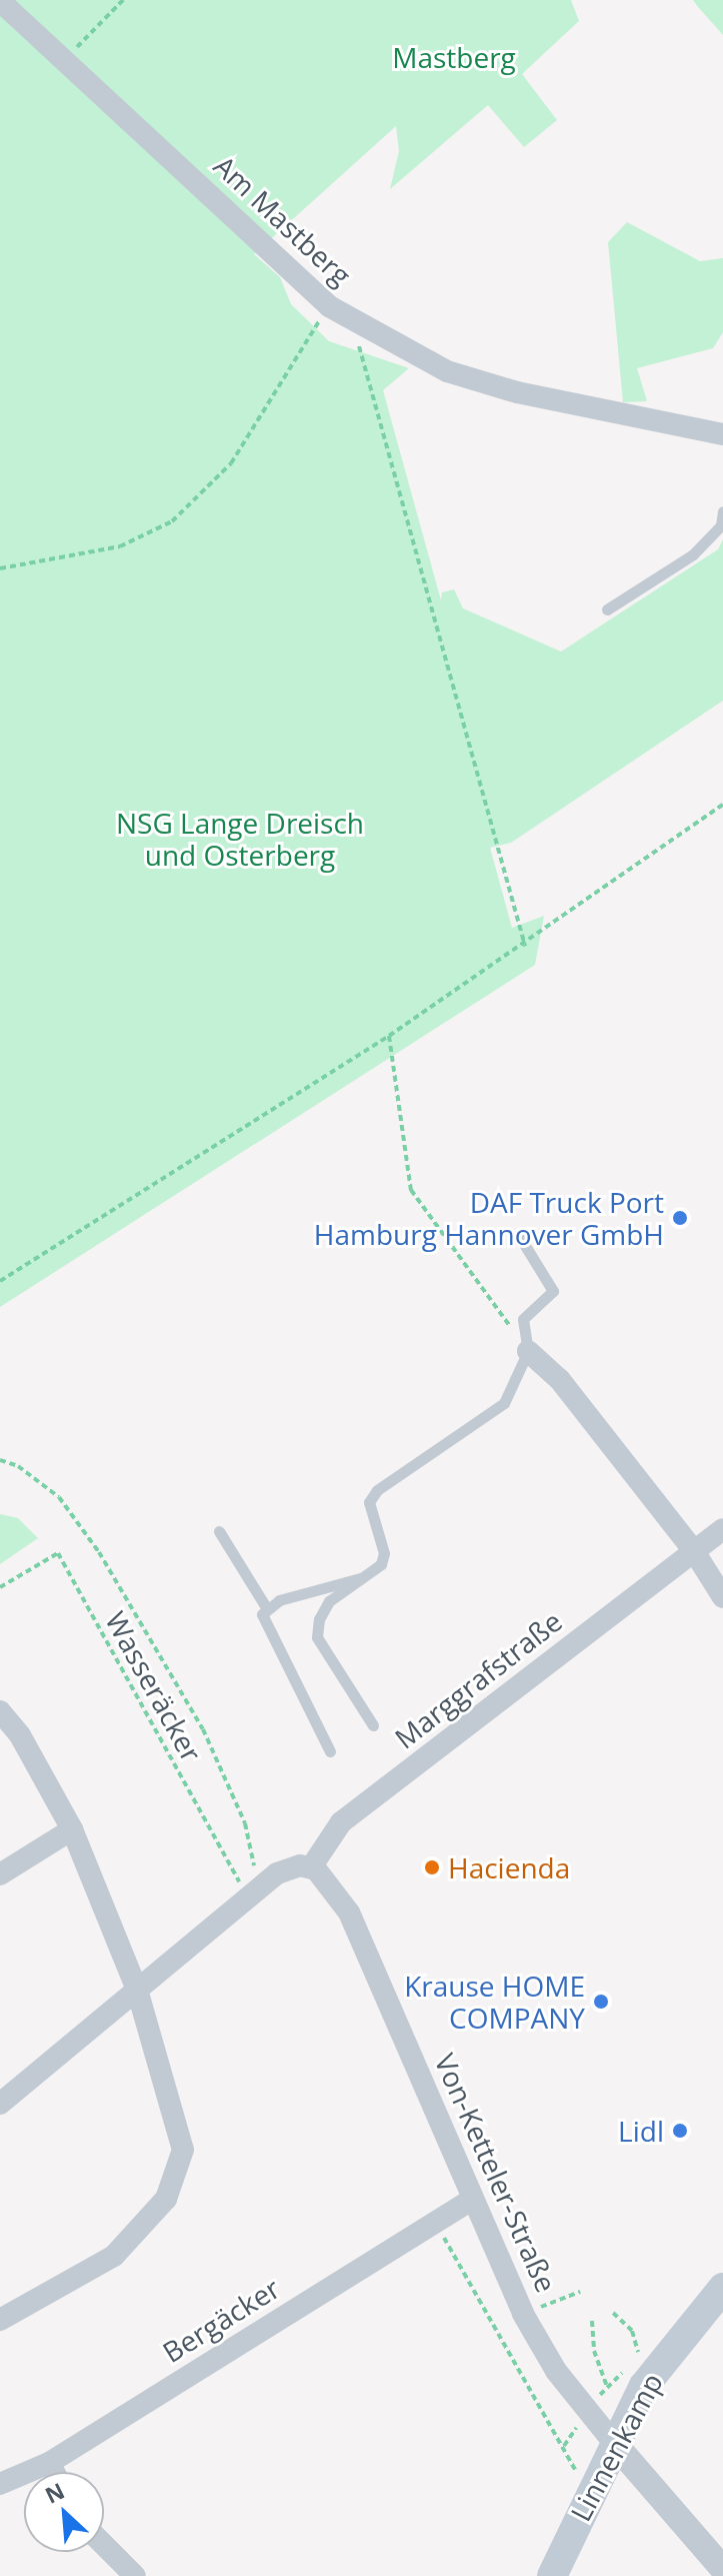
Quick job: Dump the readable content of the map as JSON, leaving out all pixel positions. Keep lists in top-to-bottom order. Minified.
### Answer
{"streets":{"main road":["Linnenkamp"],"street":["Am Mastberg","Marggrafstraße","Von-Ketteler-Straße","Bergäcker"],"path":["Wasseräcker"]},"crossings":[["Marggrafstraße","Von-Ketteler-Straße"],["Von-Ketteler-Straße","Bergäcker"],["Von-Ketteler-Straße","Linnenkamp"]],"parks":["Mastberg","NSG Lange Dreisch und Osterberg"],"places":["DAF Truck Port Hamburg Hannover GmbH","Hacienda","Krause HOME COMPANY","Lidl"],"north":"top left"}
